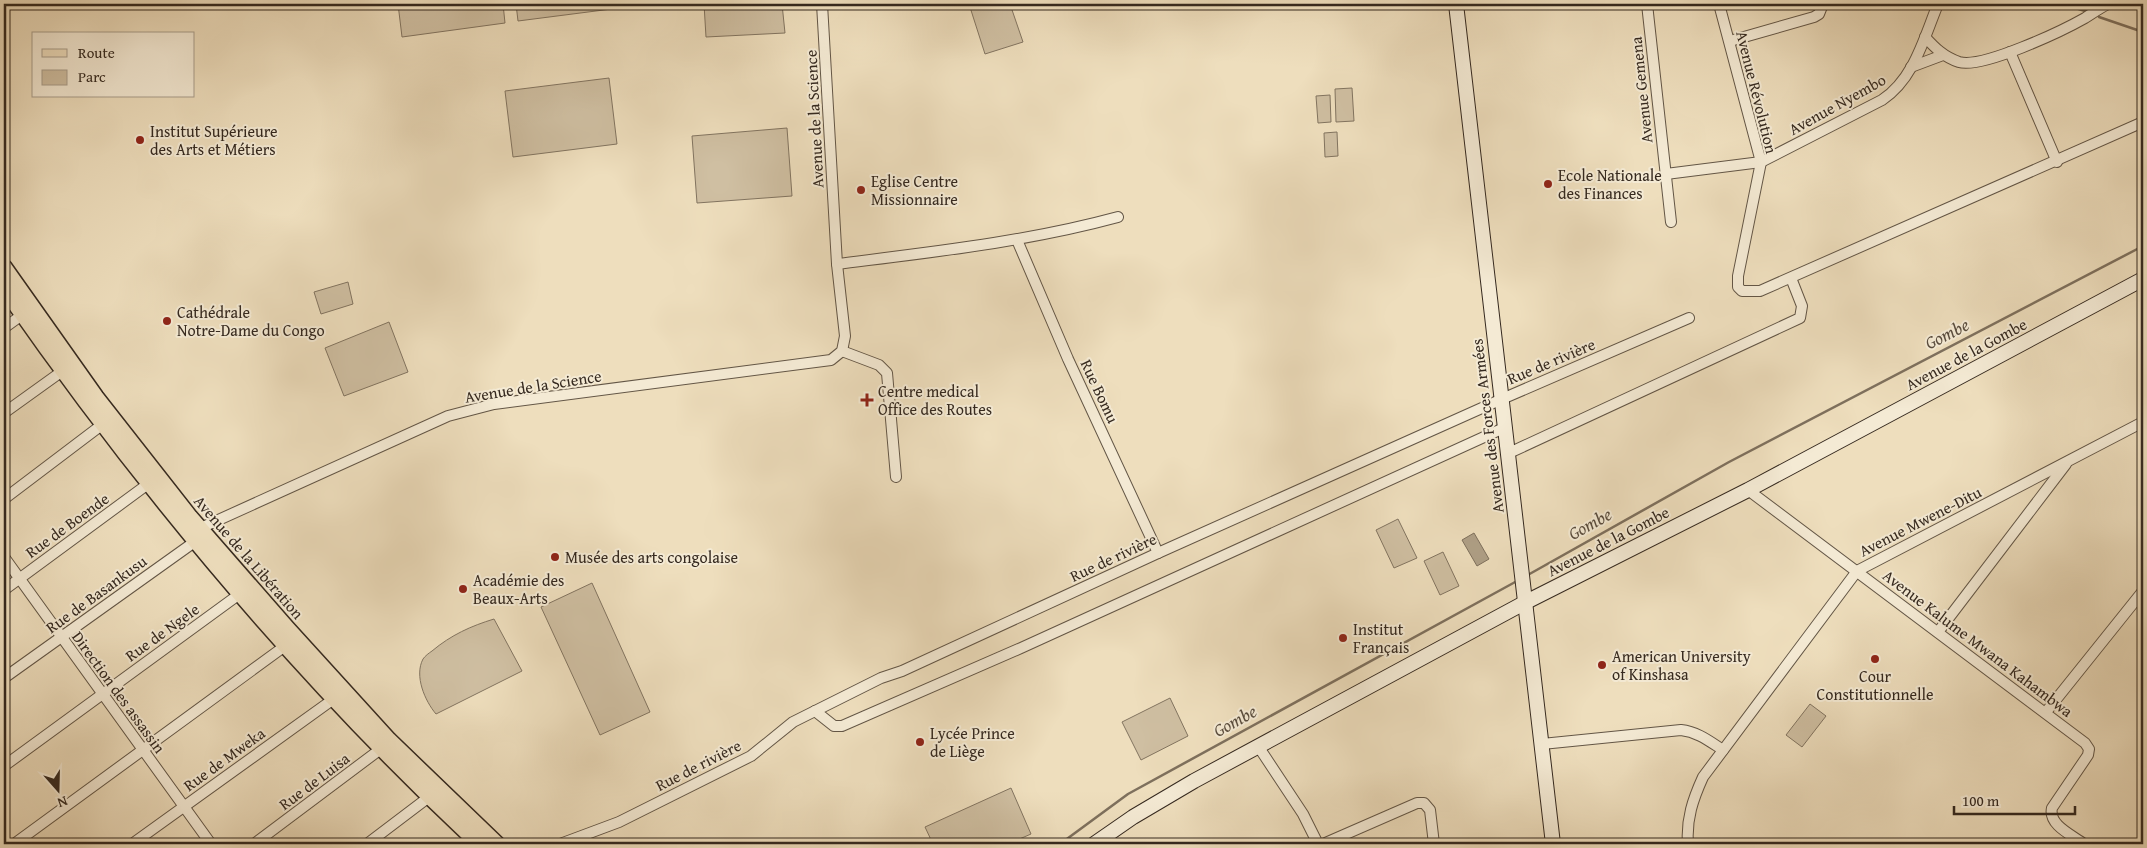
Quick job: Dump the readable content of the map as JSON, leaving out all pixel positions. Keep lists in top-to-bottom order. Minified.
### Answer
{"streets":{"main road":["Avenue de la Libération"],"street":["Avenue Gemena","Avenue Révolution","Avenue Nyembo","Avenue de la Science","Avenue de la Gombe","Rue de rivière","Rue Bomu","Avenue des Forces Armées","Avenue Mwene-Ditu","Rue de Boende","Rue de Basankusu","Rue de Ngele","Avenue Kalume Mwana Kahambwa","Direction des assassin","Rue de Mweka","Rue de Luisa"]},"crossings":[["Avenue Révolution","Avenue Nyembo"],["Avenue de la Science","Avenue de la Libération"],["Avenue de la Science","Rue de Basankusu"],["Avenue de la Gombe","Avenue des Forces Armées"],["Avenue de la Gombe","Avenue Kalume Mwana Kahambwa"],["Rue de rivière","Rue Bomu"],["Rue de rivière","Avenue des Forces Armées"],["Avenue Mwene-Ditu","Avenue Kalume Mwana Kahambwa"],["Rue de Boende","Avenue de la Libération"],["Rue de Boende","Direction des assassin"],["Avenue de la Libération","Rue de Basankusu"],["Avenue de la Libération","Rue de Ngele"],["Avenue de la Libération","Rue de Mweka"],["Avenue de la Libération","Rue de Luisa"],["Rue de Basankusu","Direction des assassin"],["Rue de Ngele","Direction des assassin"],["Direction des assassin","Rue de Mweka"]],"water":["Gombe"],"places":{"other":["Institut Supérieure des Arts et Métiers","Ecole Nationale des Finances","Eglise Centre Missionnaire","Cathédrale Notre-Dame du Congo","Musée des arts congolaise","Académie des Beaux-Arts","Institut Français","Cour Constitutionnelle","American University of Kinshasa","Lycée Prince de Liège"],"health":["Centre medical Office des Routes"]},"legend":["Route","Parc"],"scale_bar":"100 m","north":"bottom"}
